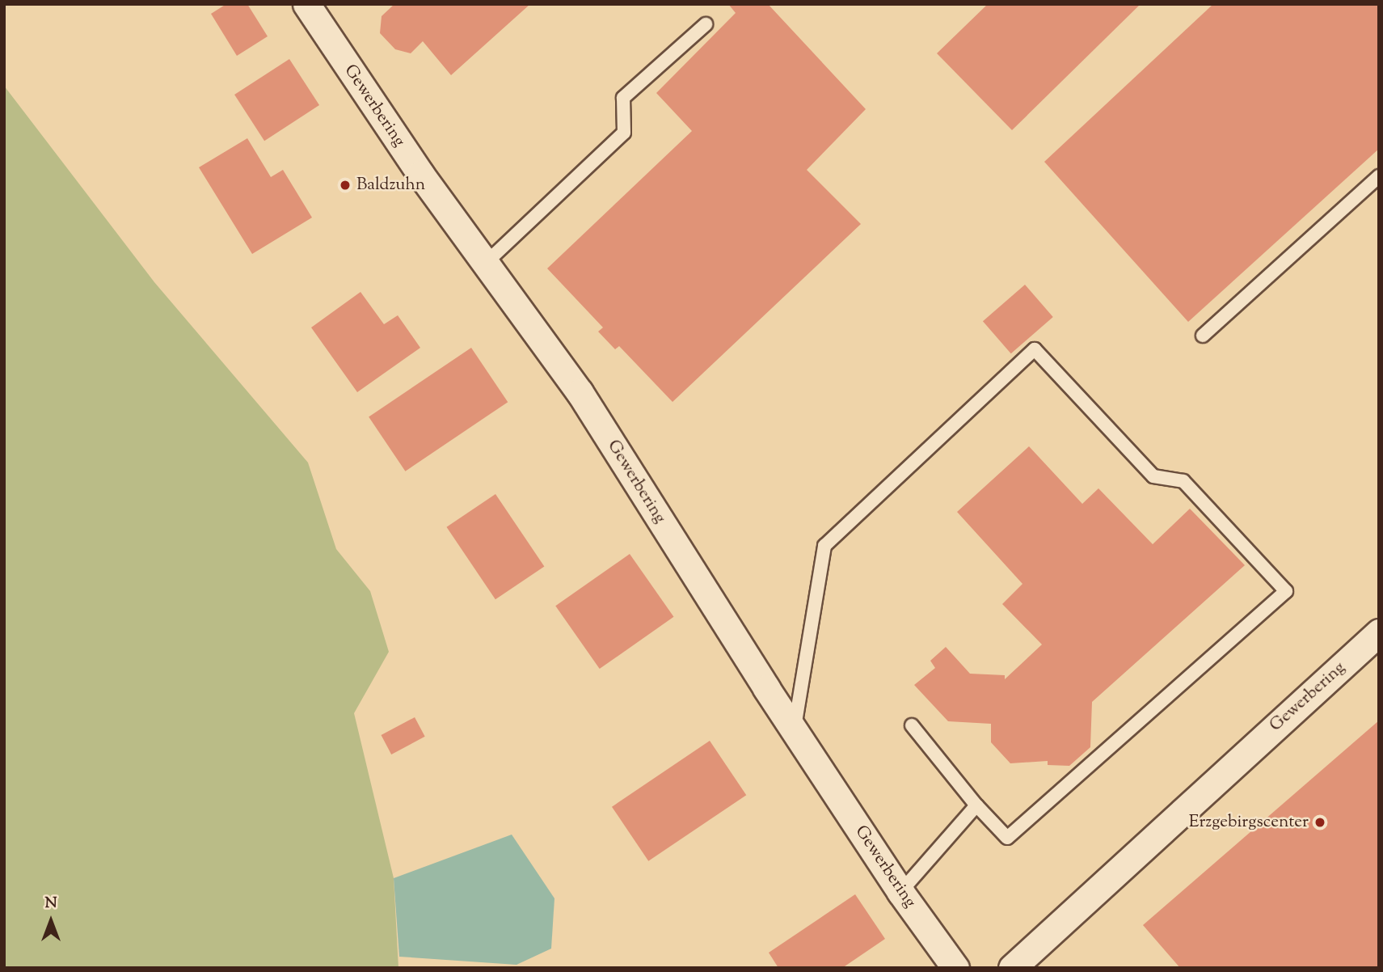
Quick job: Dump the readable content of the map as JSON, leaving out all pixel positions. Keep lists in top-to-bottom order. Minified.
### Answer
{"streets":{"street":["Gewerbering"]},"places":["Baldzuhn","Erzgebirgscenter"],"north":"top"}
